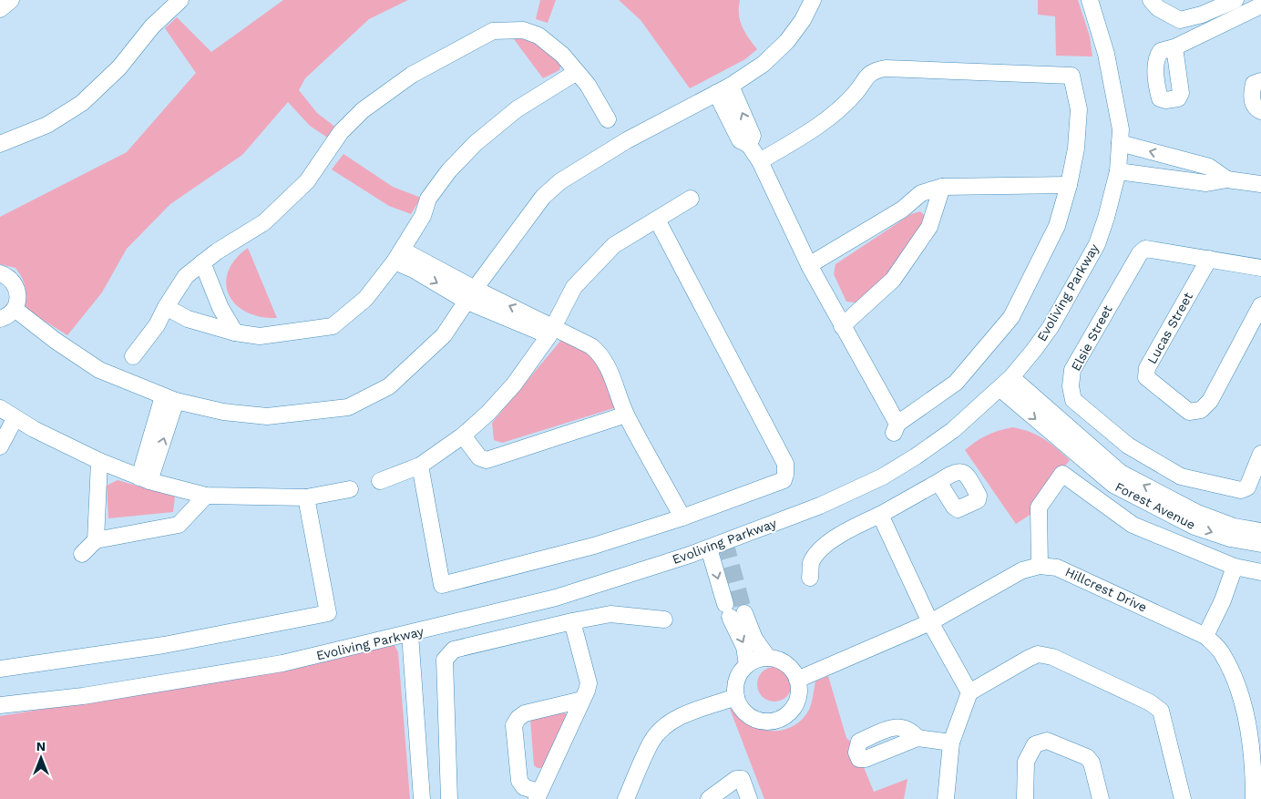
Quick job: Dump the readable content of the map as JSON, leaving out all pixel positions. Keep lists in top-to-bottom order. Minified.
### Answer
{"streets":{"street":["Evoliving Parkway","Lucas Street","Elsie Street","Forest Avenue","Hillcrest Drive"]},"crossings":[["Evoliving Parkway","Forest Avenue"],["Lucas Street","Elsie Street"]],"north":"top"}
